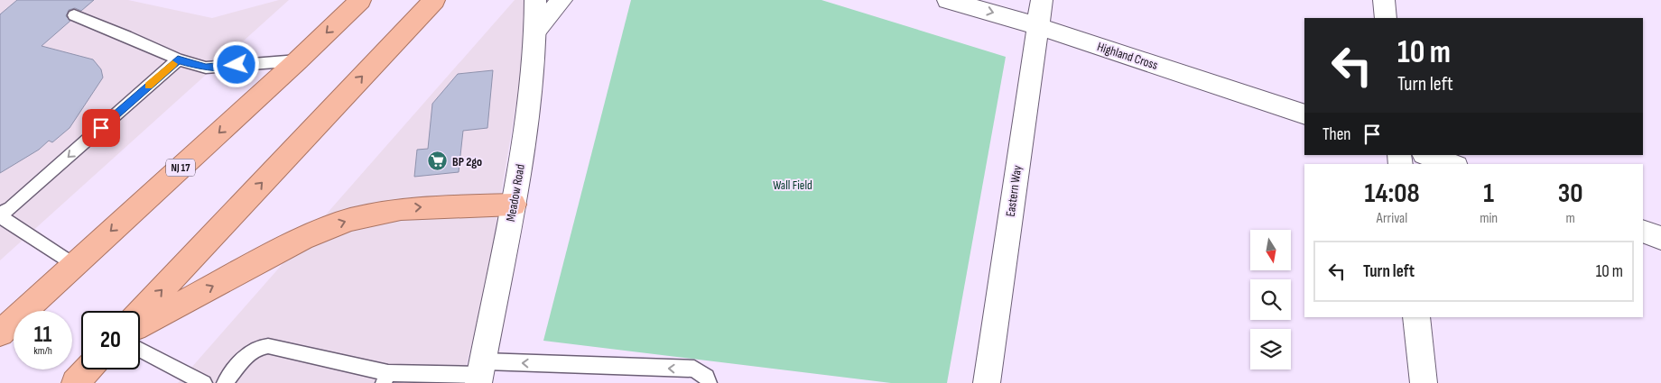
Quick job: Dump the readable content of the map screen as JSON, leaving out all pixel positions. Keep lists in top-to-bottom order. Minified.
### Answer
{"streets":{"highway":["NJ 17"],"street":["Highland Cross","Eastern Way","Meadow Road"]},"crossings":[["Highland Cross","Eastern Way"]],"parks":["Wall Field"],"places":{"supermarket":["BP 2go"]},"north":"bottom","page":{"turn":["10 m","Turn left"],"then":"Then","eta":["14:08","Arrival","1","min","30","m"],"list":[{"name":"Turn left","value":"10 m"}],"speed":"11 km/h","limit":"20"}}
